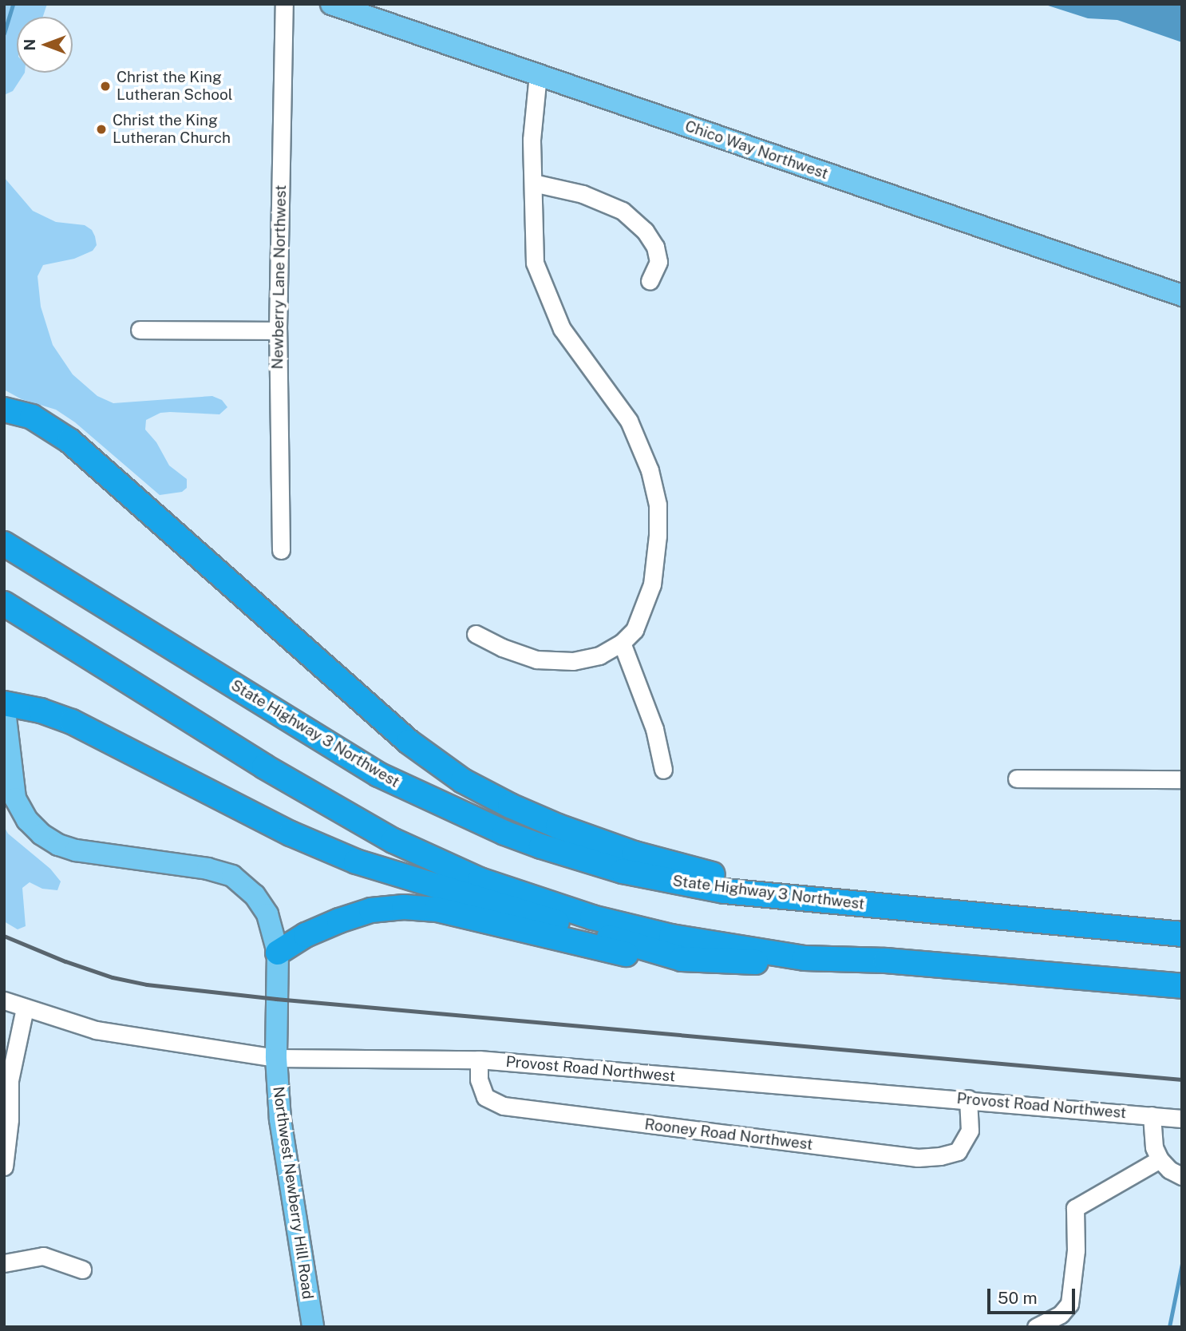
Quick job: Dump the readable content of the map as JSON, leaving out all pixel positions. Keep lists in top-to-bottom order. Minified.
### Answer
{"streets":{"highway":["State Highway 3 Northwest"],"main road":["Chico Way Northwest","Northwest Newberry Hill Road"],"street":["Newberry Lane Northwest","Provost Road Northwest","Rooney Road Northwest"]},"crossings":[["Provost Road Northwest","Rooney Road Northwest"],["Provost Road Northwest","Northwest Newberry Hill Road"]],"places":["Christ the King Lutheran School","Christ the King Lutheran Church"],"scale_bar":"50 m","north":"left"}
